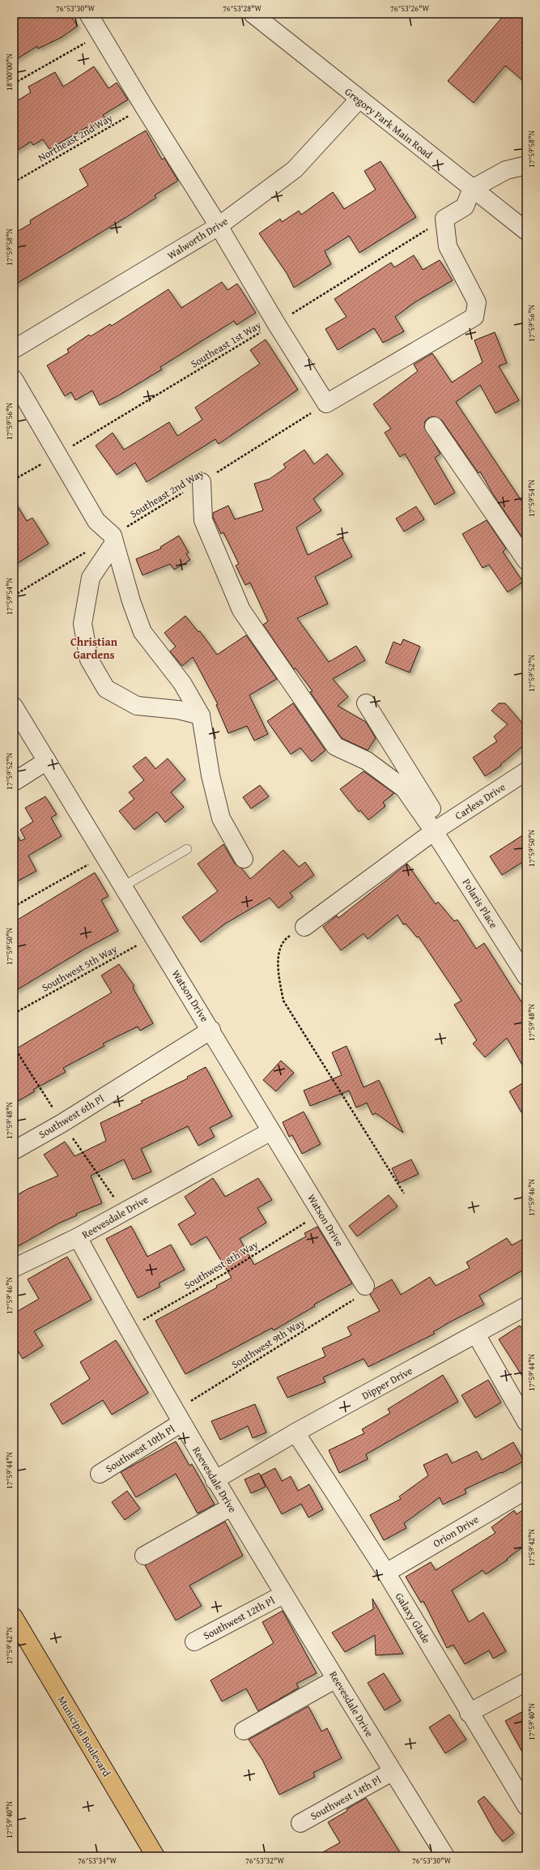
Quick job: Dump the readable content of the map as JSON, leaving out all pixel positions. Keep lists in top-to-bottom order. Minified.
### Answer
{"streets":{"main road":["Municipal Boulevard"],"street":["Gregory Park Main Road","Walworth Drive","Carless Drive","Polaris Place","Watson Drive","Southwest 6th Pl","Reevesdale Drive","Dipper Drive","Southwest 10th Pl","Orion Drive","Southwest 12th Pl","Galaxy Glade","Southwest 14th Pl"],"path":["Northeast 2nd Way","Southeast 1st Way","Southeast 2nd Way","Southwest 5th Way","Southwest 8th Way","Southwest 9th Way"]},"crossings":[["Gregory Park Main Road","Walworth Drive"],["Carless Drive","Polaris Place"],["Southwest 5th Way","Watson Drive"],["Watson Drive","Southwest 6th Pl"],["Watson Drive","Reevesdale Drive"],["Watson Drive","Southwest 8th Way"],["Watson Drive","Southwest 9th Way"],["Reevesdale Drive","Southwest 8th Way"],["Reevesdale Drive","Southwest 9th Way"],["Reevesdale Drive","Dipper Drive"],["Reevesdale Drive","Southwest 10th Pl"],["Reevesdale Drive","Southwest 12th Pl"],["Reevesdale Drive","Southwest 14th Pl"],["Southwest 9th Way","Southwest 10th Pl"],["Dipper Drive","Galaxy Glade"],["Orion Drive","Galaxy Glade"]],"districts":["Christian Gardens"],"coordinates":["76°53'30\"W","76°53'28\"W","76°53'26\"W","18°00'00\"N","17°59'58\"N","17°59'56\"N","17°59'54\"N","17°59'52\"N","17°59'50\"N","17°59'48\"N","17°59'46\"N","17°59'44\"N","17°59'42\"N","17°59'40\"N","76°53'34\"W","76°53'32\"W"]}
